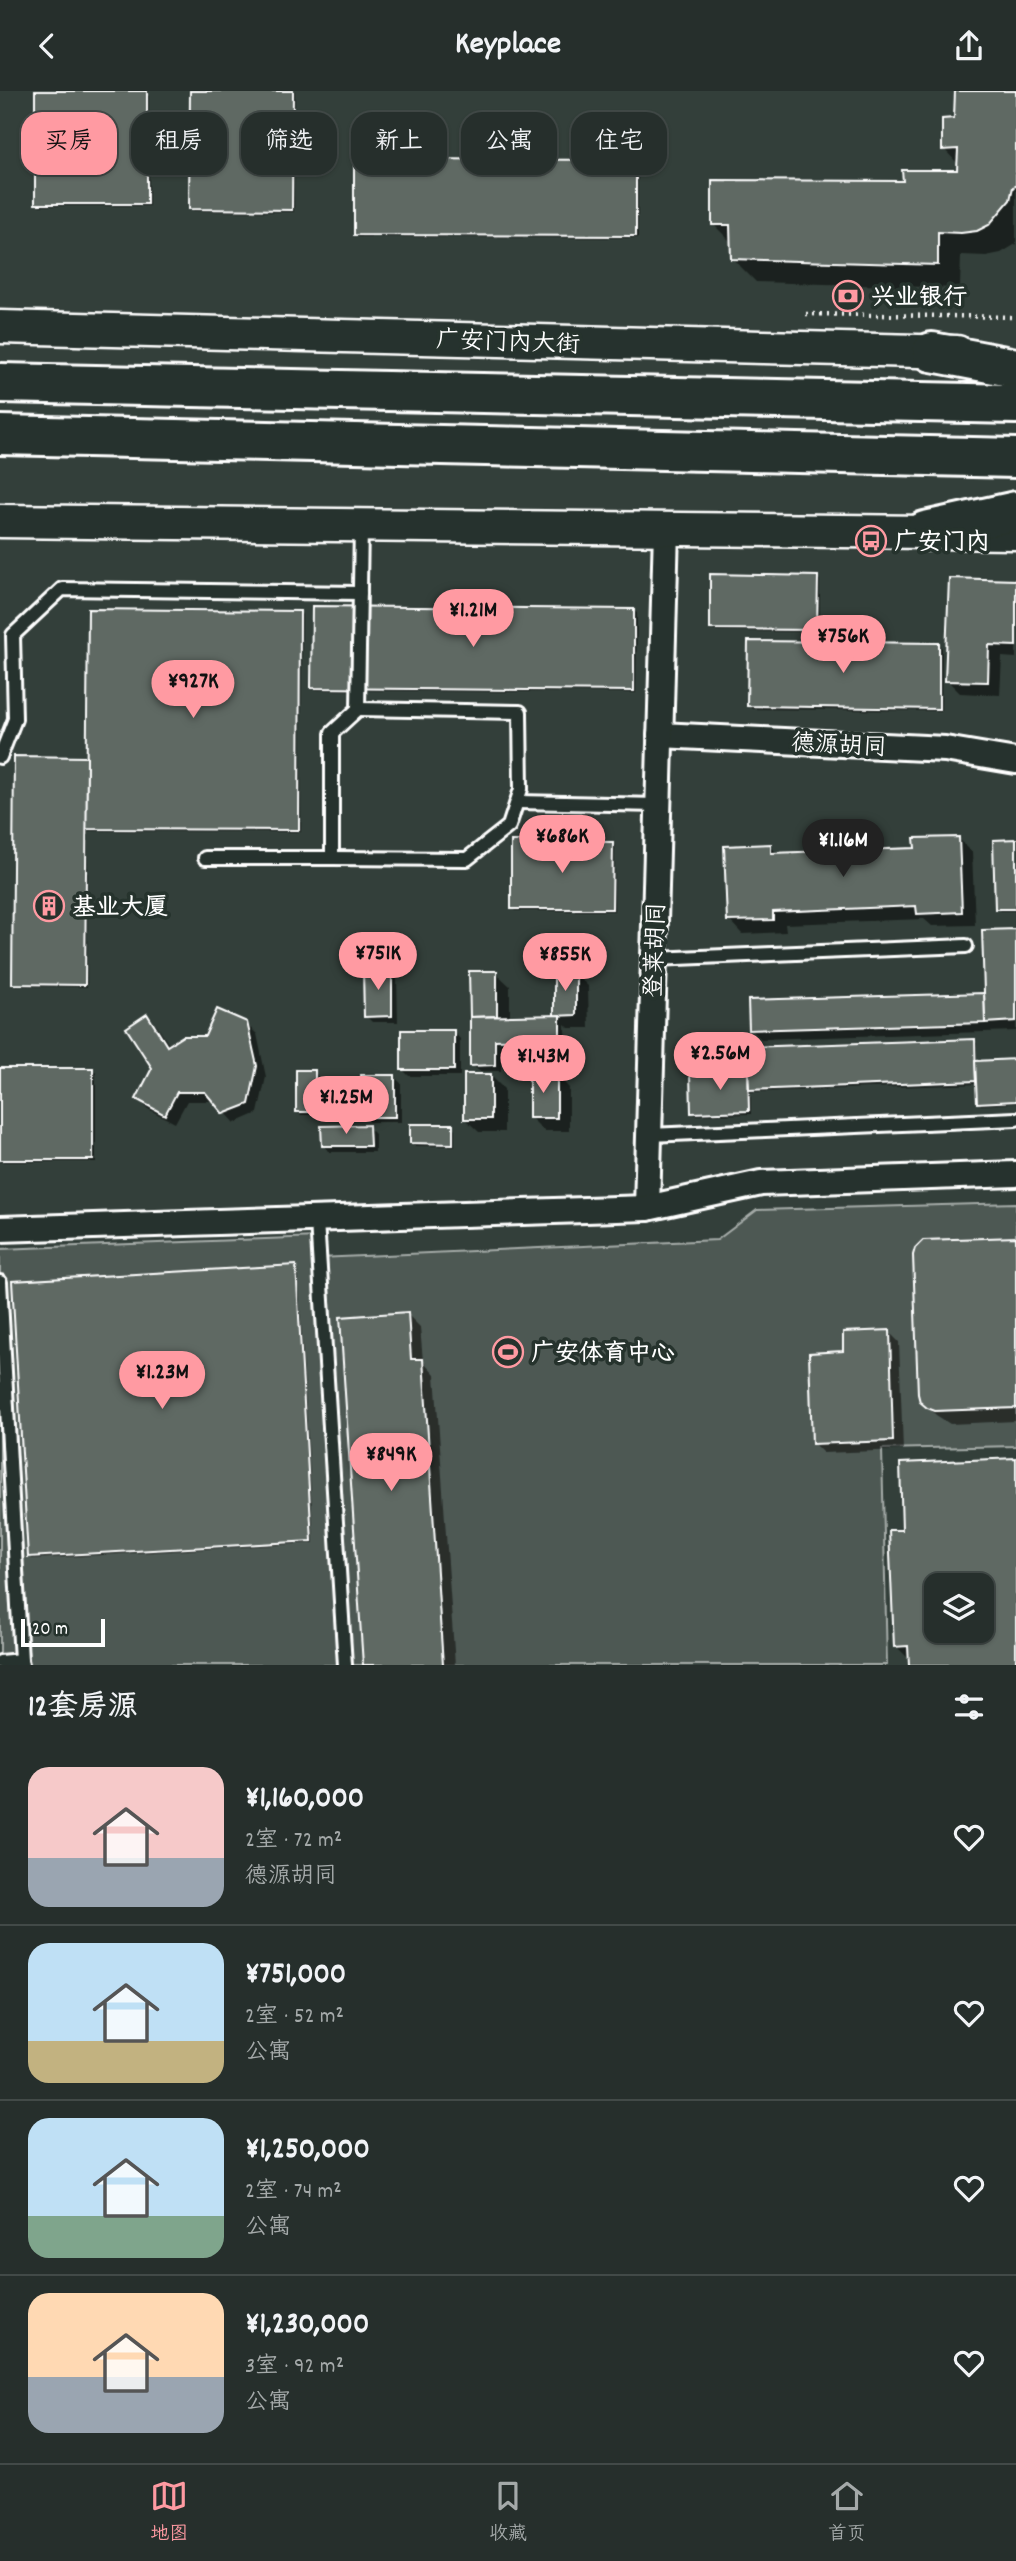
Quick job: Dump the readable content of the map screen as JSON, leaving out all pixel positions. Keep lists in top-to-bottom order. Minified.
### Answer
{"streets":{"street":["广安门内大街","德源胡同","登莱胡同"]},"crossings":[["德源胡同","登莱胡同"]],"places":{"bank":["兴业银行"],"bus stop":["广安门内"],"building":["基业大厦"],"sports":["广安体育中心"]},"scale_bar":"20 m","page":{"header":"Keyplace","chip":["买房","租房","筛选","新上","公寓","住宅"],"price":["¥1.21M","¥756K","¥927K","¥686K","¥1.16M","¥751K","¥855K","¥2.56M","¥1.43M","¥1.25M","¥1.23M","¥849K"],"scale":"20 m","heading":"12套房源","list":[{"name":"¥1,160,000","note":"2室 · 72 m² · 德源胡同"},{"name":"¥751,000","note":"2室 · 52 m² · 公寓"},{"name":"¥1,250,000","note":"2室 · 74 m² · 公寓"},{"name":"¥1,230,000","note":"3室 · 92 m² · 公寓"}],"tabs":["地图","收藏","首页"]}}
